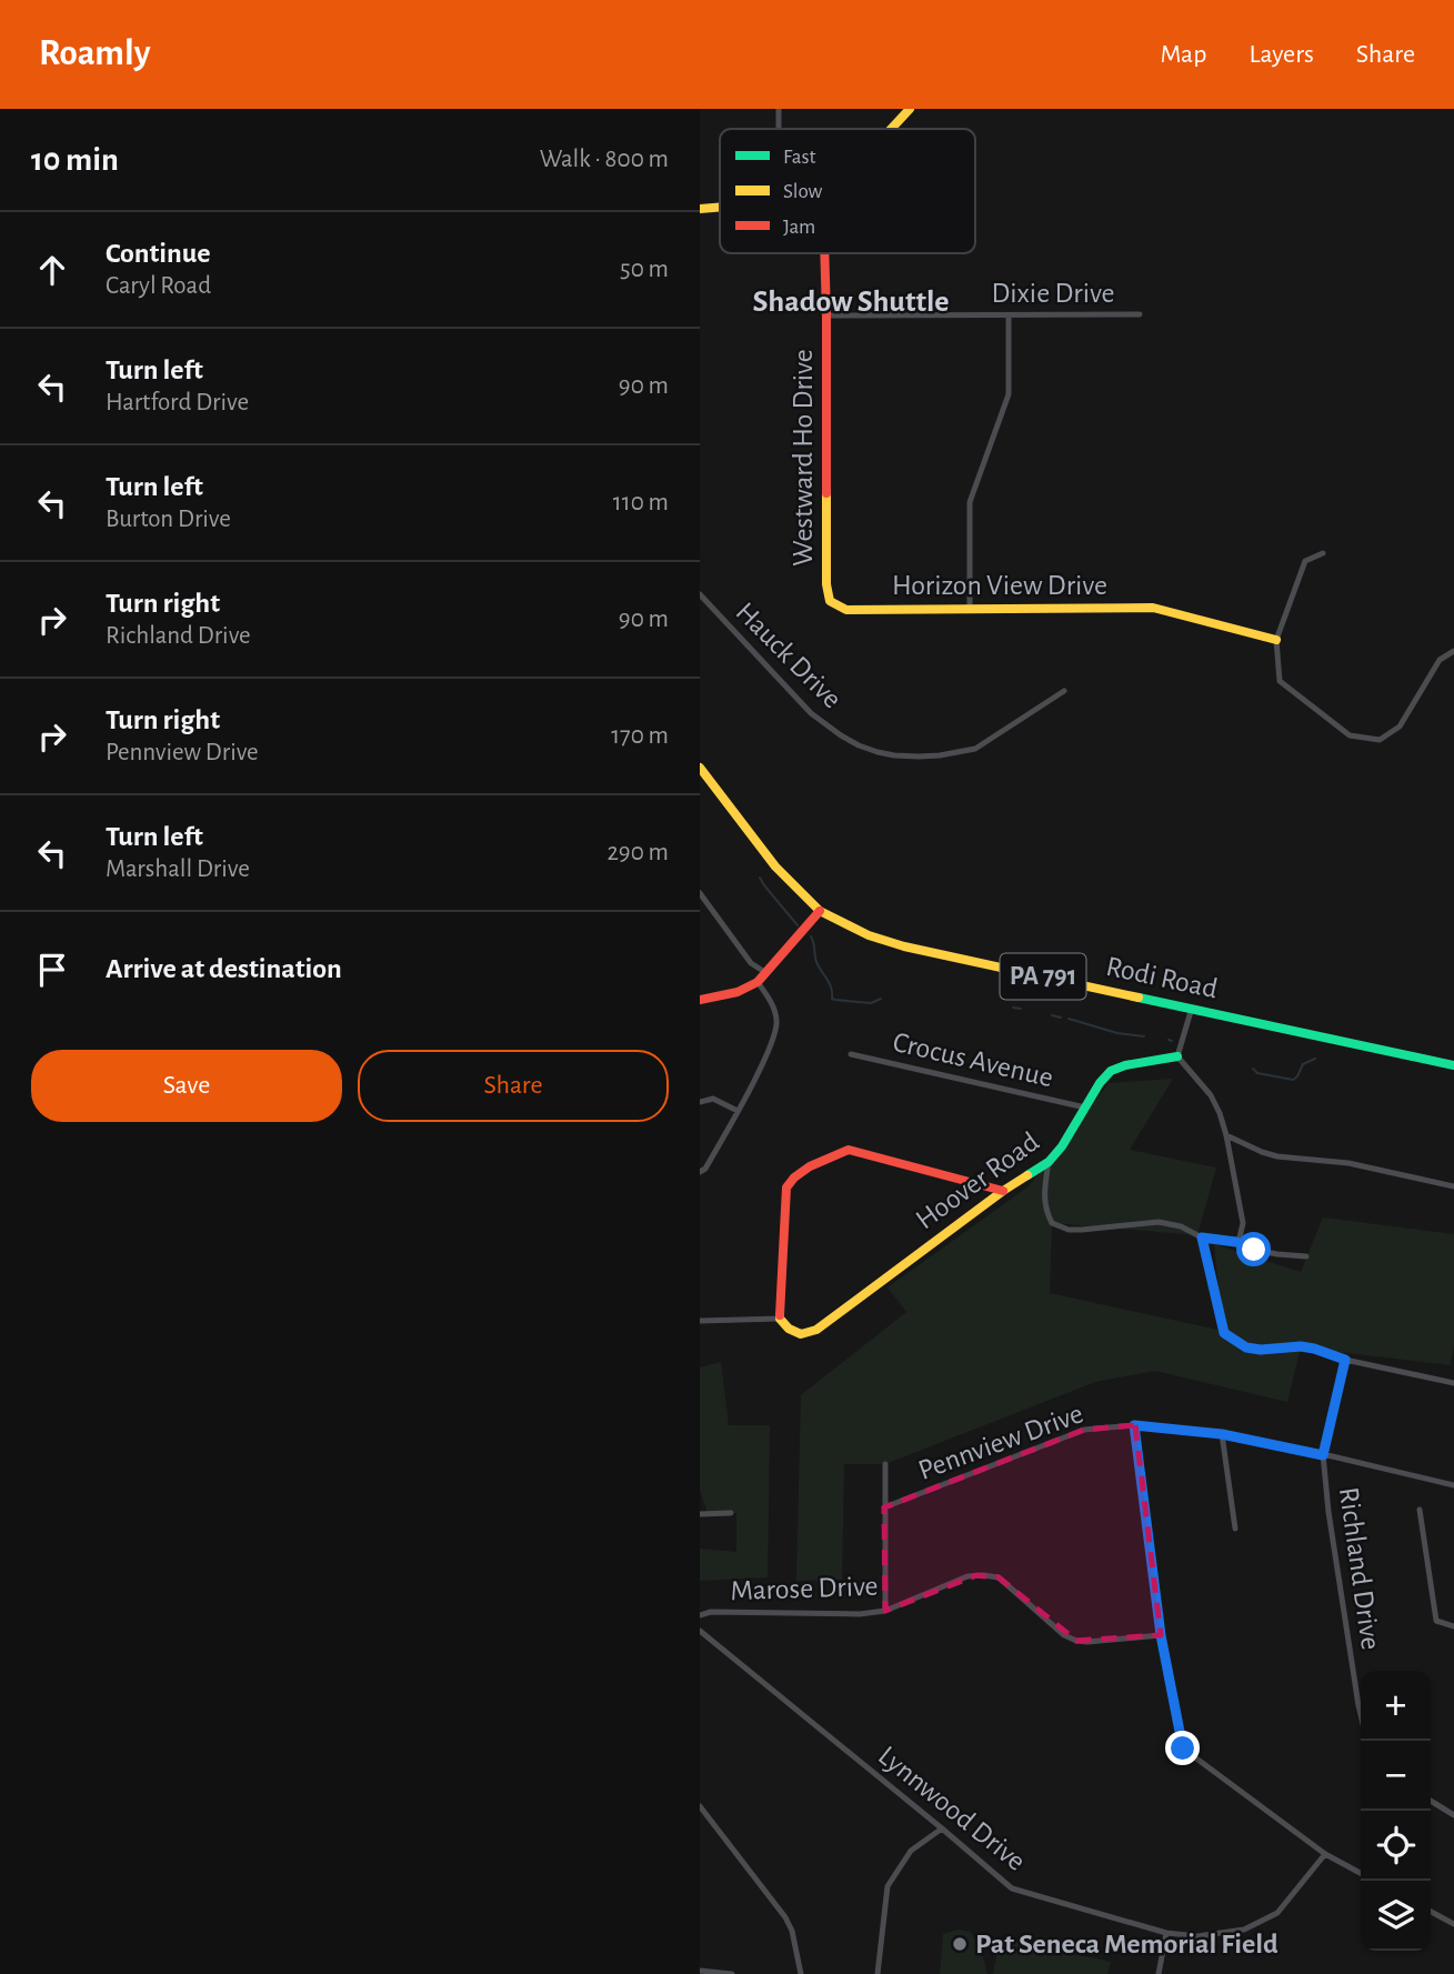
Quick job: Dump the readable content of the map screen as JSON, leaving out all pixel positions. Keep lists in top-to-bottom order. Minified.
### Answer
{"streets":{"street":["Dixie Drive","Westward Ho Drive","Horizon View Drive","Hauck Drive","PA 791","Rodi Road","Crocus Avenue","Hoover Road","Pennview Drive","Richland Drive","Marose Drive","Lynnwood Drive"]},"crossings":[["Dixie Drive","Westward Ho Drive"],["Westward Ho Drive","Horizon View Drive"],["Crocus Avenue","Hoover Road"],["Pennview Drive","Richland Drive"]],"districts":["Shadow Shuttle"],"places":["Pat Seneca Memorial Field"],"legend":["Fast","Slow","Jam"],"page":{"header":"Roamly","nav":["Map","Layers","Share"],"heading":["10 min","Walk · 800 m"],"list":[["Continue","Caryl Road","50 m"],["Turn left","Hartford Drive","90 m"],["Turn left","Burton Drive","110 m"],["Turn right","Richland Drive","90 m"],["Turn right","Pennview Drive","170 m"],["Turn left","Marshall Drive","290 m"],"Arrive at destination"],"buttons":["Save","Share"],"map_buttons":["+","−"]}}
